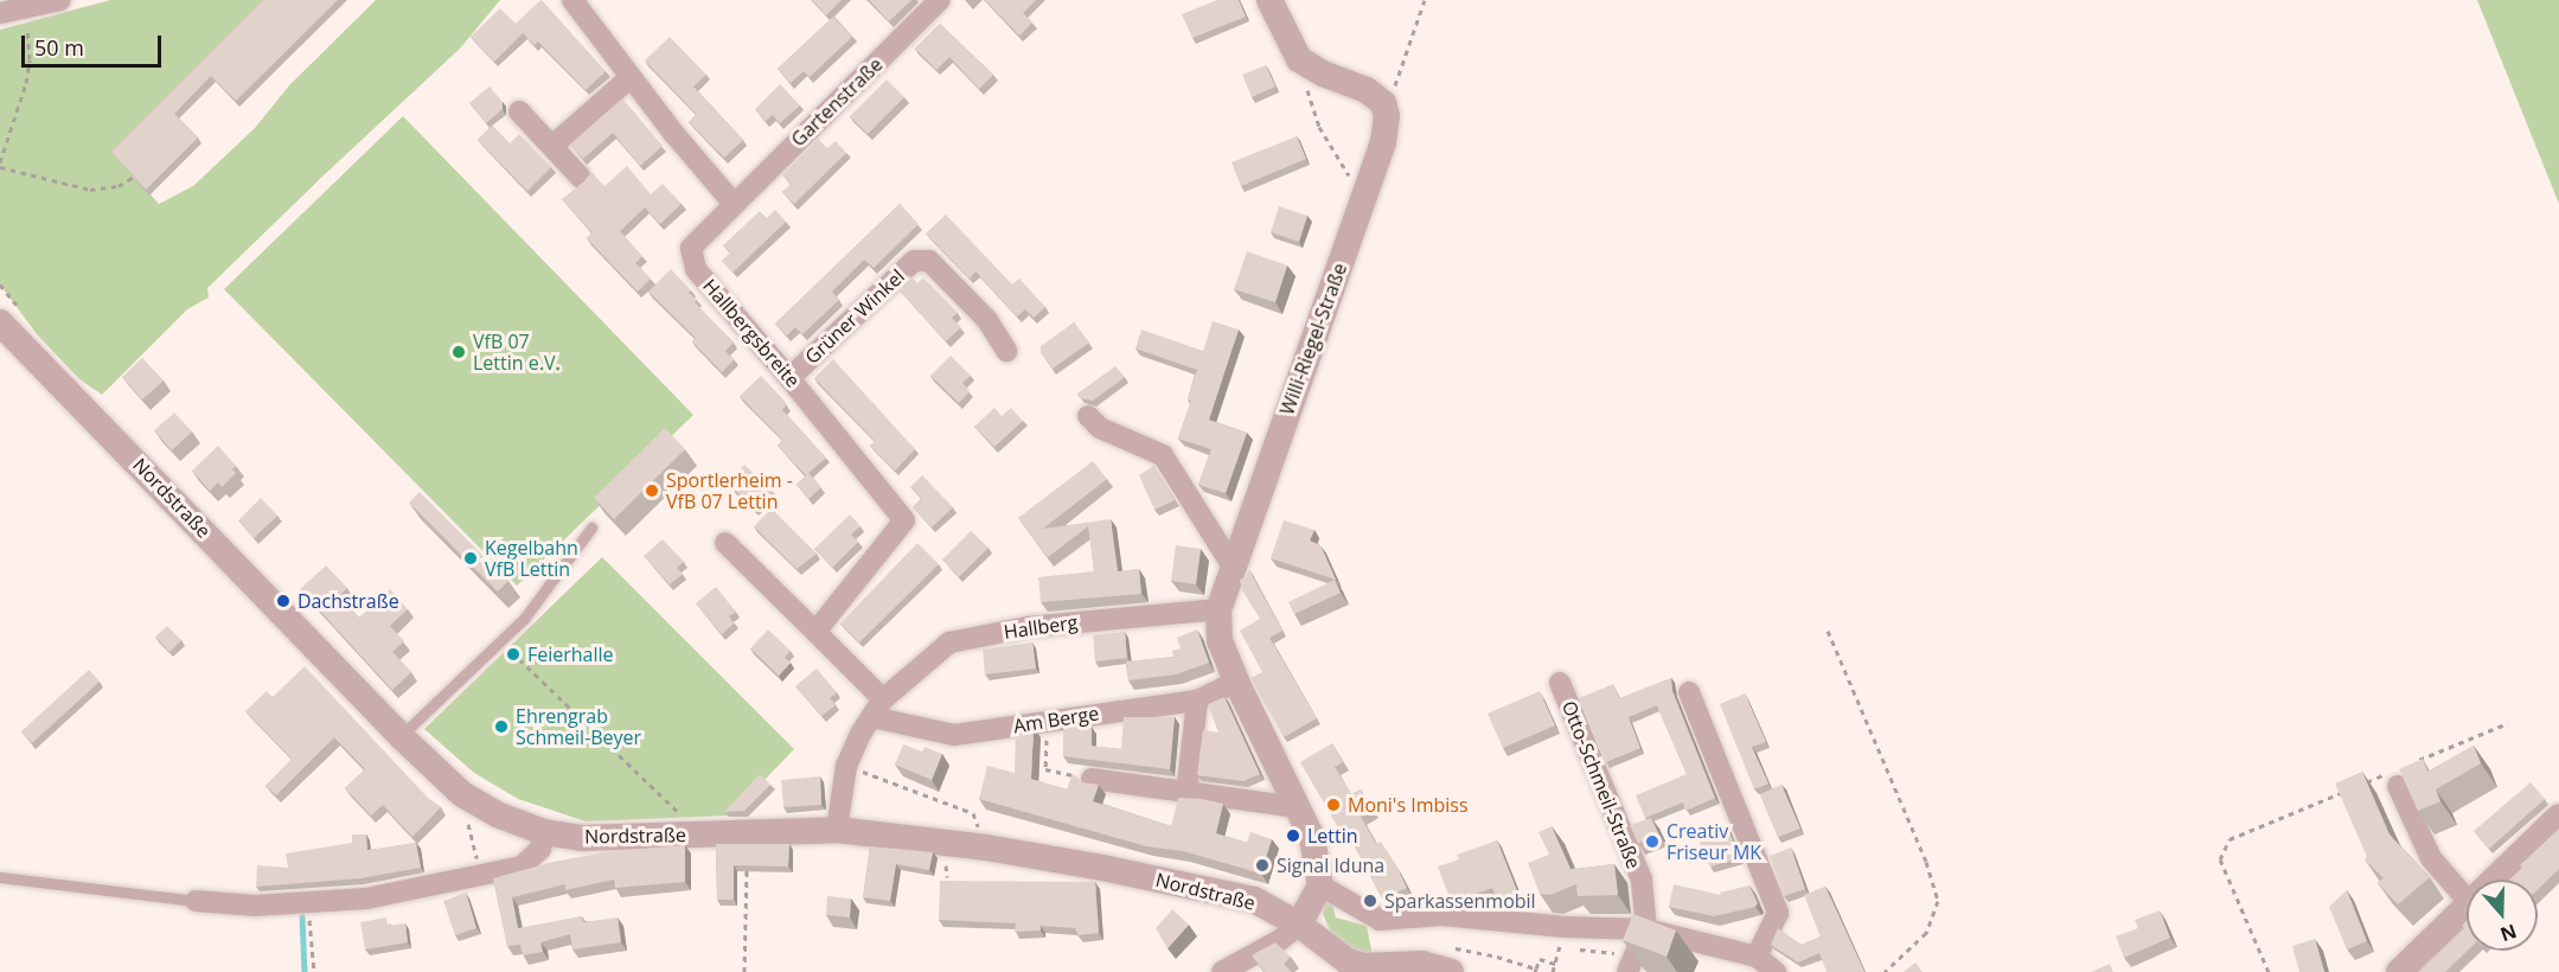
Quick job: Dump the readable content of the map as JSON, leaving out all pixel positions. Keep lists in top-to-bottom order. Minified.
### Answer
{"streets":{"street":["Gartenstraße","Grüner Winkel","Hallbergsbreite","Willi-Riegel-Straße","Nordstraße","Hallberg","Am Berge","Otto-Schmeil-Straße"]},"crossings":[["Gartenstraße","Hallbergsbreite"],["Grüner Winkel","Hallbergsbreite"],["Willi-Riegel-Straße","Hallberg"],["Willi-Riegel-Straße","Am Berge"],["Nordstraße","Hallberg"],["Hallberg","Am Berge"]],"places":["VfB 07 Lettin e.V.","Sportlerheim - VfB 07 Lettin","Kegelbahn VfB Lettin","Dachstraße","Feierhalle","Ehrengrab Schmeil-Beyer","Moni's Imbiss","Lettin","Creativ Friseur MK","Signal Iduna","Sparkassenmobil"],"scale_bar":"50 m","north":"bottom"}
